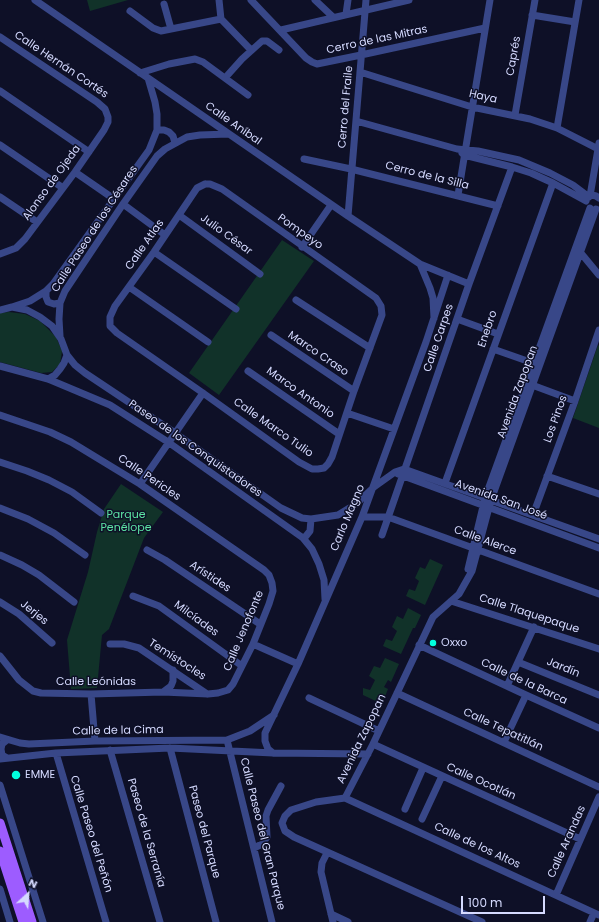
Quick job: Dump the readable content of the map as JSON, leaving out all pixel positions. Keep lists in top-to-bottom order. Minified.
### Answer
{"streets":{"street":["Cerro de las Mitras","Caprés","Calle Hernán Cortés","Haya","Cerro del Fraile","Calle Aníbal","Cerro de la Silla","Alonso de Ojeda","Calle Paseo de los Césares","Pompeyo","Julio César","Calle Atlas","Enebro","Calle Carpes","Marco Craso","Avenida Zapopan","Marco Antonio","Los Pinos","Calle Marco Tulio","Paseo de los Conquistadores","Calle Pericles","Avenida San José","Carlo Magno","Calle Alerce","Arístides","Jerjes","Calle Tlaquepaque","Milcíades","Calle Jenofonte","Temístocles","Jardín","Calle Leónidas","Calle de la Barca","Calle Tepatitlán","Calle de la Cima","Calle Ocotlán","Paseo del Parque","Paseo de la Serranía","Calle Paseo del Peñón","Calle Paseo del Gran Parque","Calle Arandas","Calle de los Altos"]},"crossings":[["Cerro de las Mitras","Cerro del Fraile"],["Caprés","Haya"],["Calle Hernán Cortés","Alonso de Ojeda"],["Haya","Cerro del Fraile"],["Haya","Avenida Zapopan"],["Cerro del Fraile","Calle Aníbal"],["Cerro del Fraile","Cerro de la Silla"],["Calle Aníbal","Calle Paseo de los Césares"],["Calle Aníbal","Calle Carpes"],["Calle Aníbal","Carlo Magno"],["Cerro de la Silla","Calle Carpes"],["Calle Paseo de los Césares","Paseo de los Conquistadores"],["Pompeyo","Calle Atlas"],["Pompeyo","Calle Marco Tulio"],["Julio César","Calle Atlas"],["Calle Atlas","Calle Marco Tulio"],["Enebro","Avenida San José"],["Calle Carpes","Avenida San José"],["Calle Carpes","Calle Alerce"],["Marco Craso","Calle Marco Tulio"],["Avenida Zapopan","Avenida San José"],["Avenida Zapopan","Calle Alerce"],["Avenida Zapopan","Calle Tlaquepaque"],["Avenida Zapopan","Calle de la Barca"],["Avenida Zapopan","Calle Tepatitlán"],["Avenida Zapopan","Calle de la Cima"],["Avenida Zapopan","Calle Ocotlán"],["Avenida Zapopan","Calle de los Altos"],["Marco Antonio","Calle Marco Tulio"],["Los Pinos","Avenida San José"],["Paseo de los Conquistadores","Carlo Magno"],["Calle Pericles","Calle Jenofonte"],["Carlo Magno","Calle Alerce"],["Carlo Magno","Calle de la Cima"],["Arístides","Calle Jenofonte"],["Milcíades","Calle Jenofonte"],["Calle Jenofonte","Temístocles"],["Calle Jenofonte","Calle Leónidas"],["Temístocles","Calle Leónidas"],["Calle de la Cima","Paseo del Parque"],["Calle de la Cima","Paseo de la Serranía"],["Calle de la Cima","Calle Paseo del Peñón"],["Calle de la Cima","Calle Paseo del Gran Parque"],["Calle Ocotlán","Calle Arandas"],["Calle Arandas","Calle de los Altos"]],"parks":["Parque Penélope"],"places":["Oxxo","EMME"],"scale_bar":"100 m","north":"top right"}
